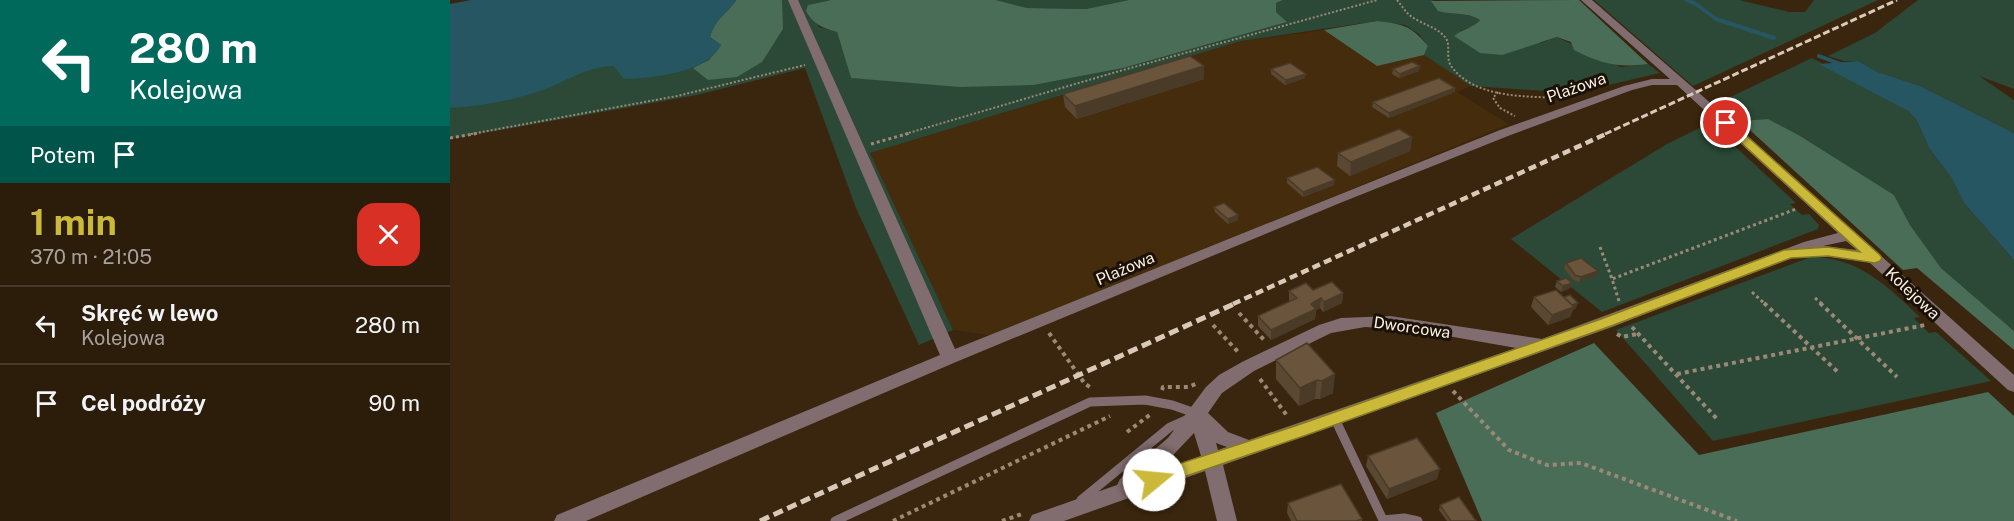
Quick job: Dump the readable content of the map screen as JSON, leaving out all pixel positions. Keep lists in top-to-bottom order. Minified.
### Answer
{"streets":{"street":["Plażowa","Kolejowa","Dworcowa"]},"crossings":[["Plażowa","Kolejowa"],["Kolejowa","Dworcowa"]],"page":{"turn":["280 m","Kolejowa"],"then":"Potem","heading":["1 min","370 m · 21:05"],"list":[{"name":"Skręć w lewo","note":"Kolejowa","value":"280 m"},{"name":"Cel podróży","value":"90 m"}]}}
